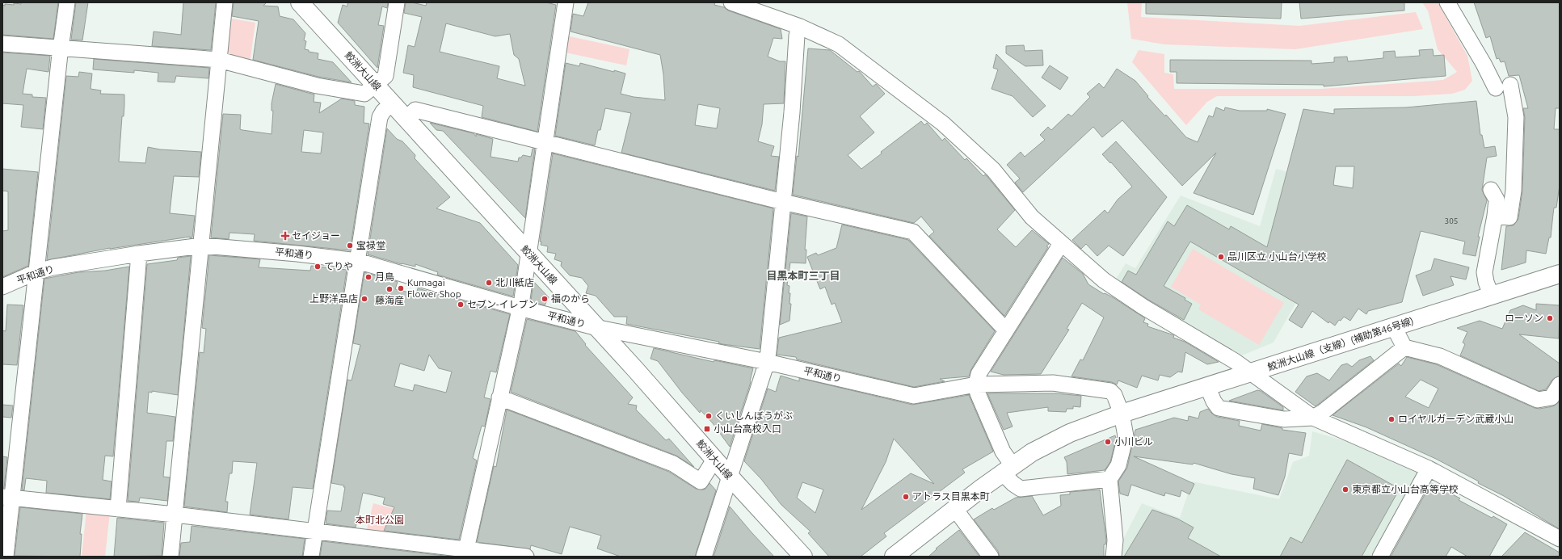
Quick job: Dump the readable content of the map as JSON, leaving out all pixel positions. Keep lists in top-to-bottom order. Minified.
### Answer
{"streets":{"main road":["鮫洲大山線","鮫洲大山線（支線）(補助第46号線)"],"street":["平和通り"]},"crossings":[["鮫洲大山線","平和通り"],["平和通り","鮫洲大山線（支線）(補助第46号線)"]],"districts":["目黒本町三丁目"],"parks":["本町北公園"],"places":{"health":["セイジョー"],"other":["宝禄堂","品川区立 小山台小学校","てりや","月鳥","北川紙店","Kumagai Flower Shop","藤海産","上野洋品店","福のから","セブン-イレブン","ローソン","くいしんぼうがぶ","ロイヤルガーデン武蔵小山","小川ビル","東京都立小山台高等学校","アトラス目黒本町"],"transit":["小山台高校入口"]},"house_numbers":["305"]}
